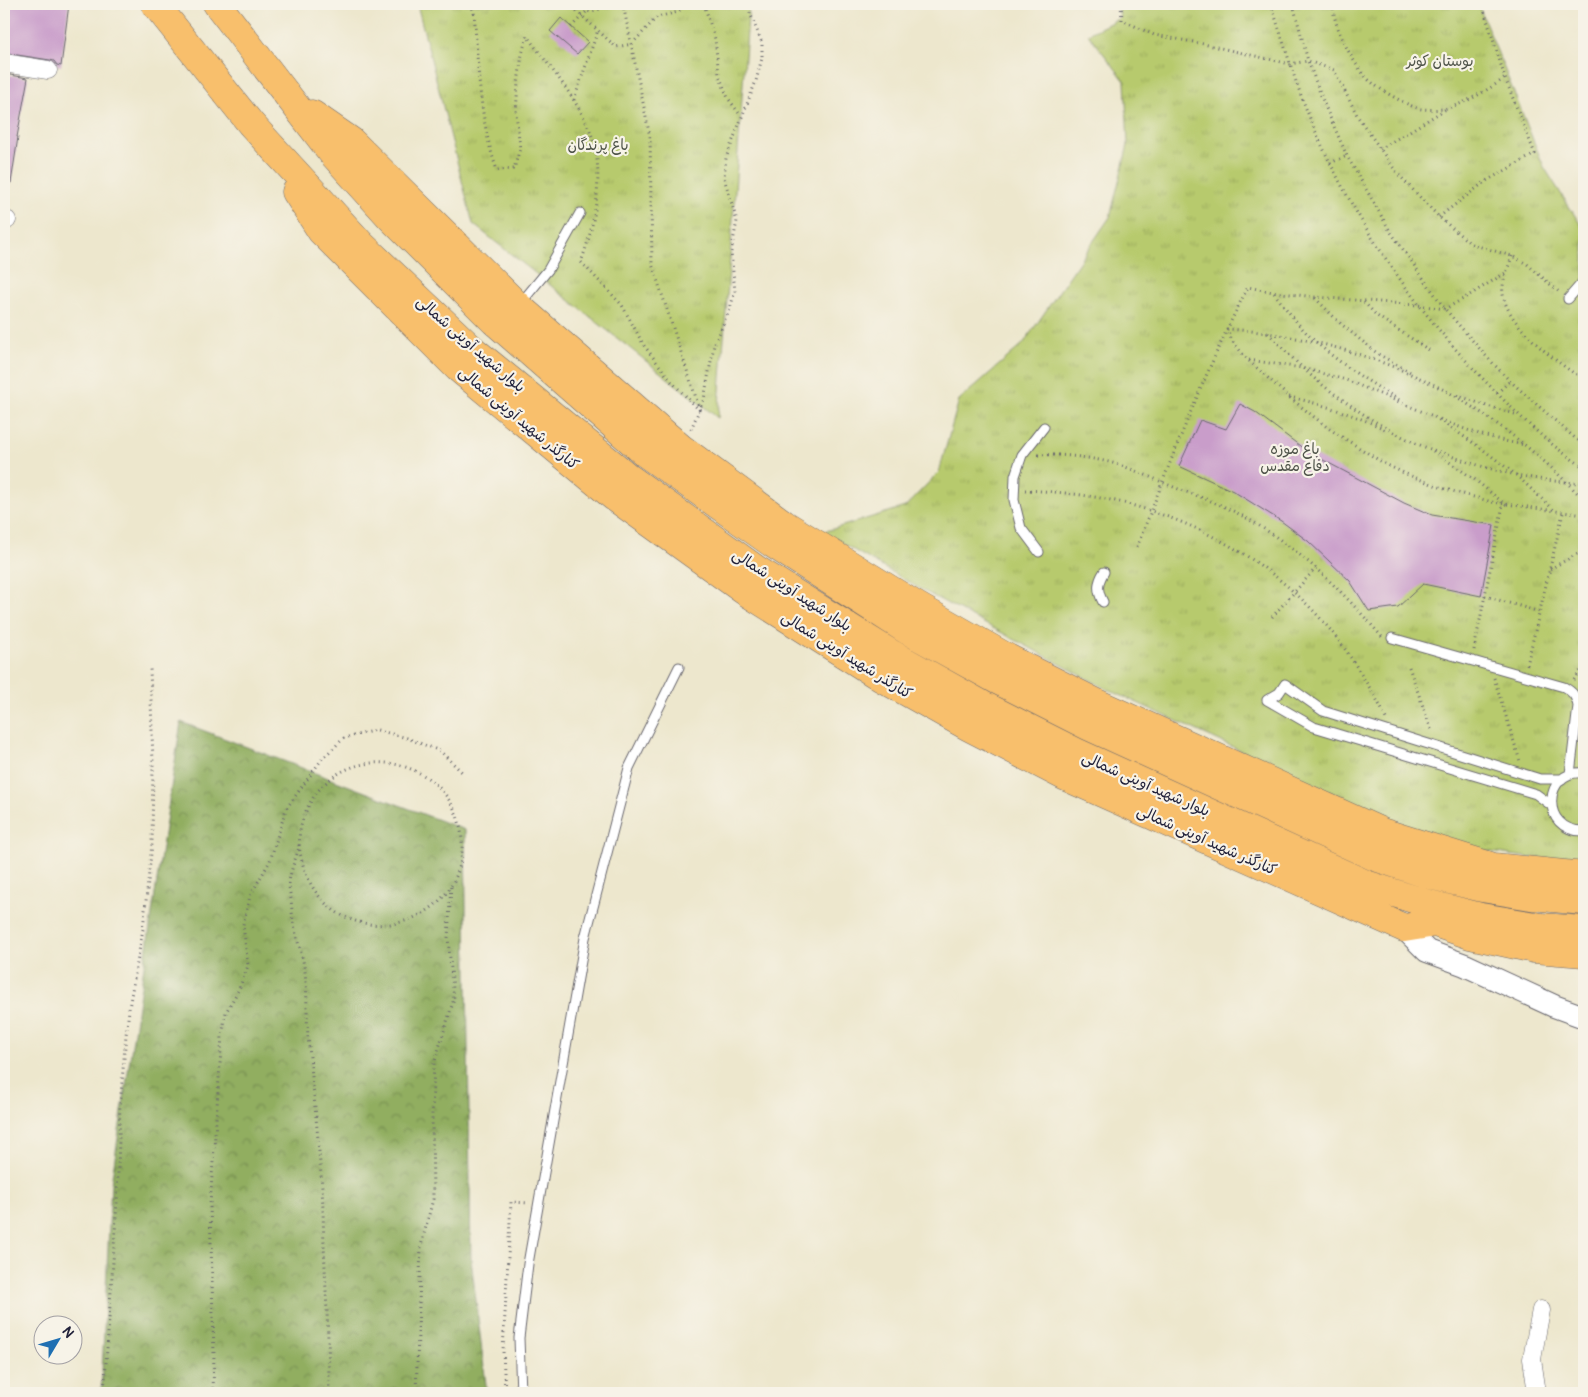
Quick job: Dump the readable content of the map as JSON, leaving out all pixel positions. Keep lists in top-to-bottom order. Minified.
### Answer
{"streets":{"main road":["بلوار شهید آوینی شمالی","کنارگذر شهید آوینی شمالی"]},"crossings":[["بلوار شهید آوینی شمالی","کنارگذر شهید آوینی شمالی"]],"parks":["بوستان کوثر","باغ پرندگان","باغ موزه دفاع مقدس"],"north":"top right"}
